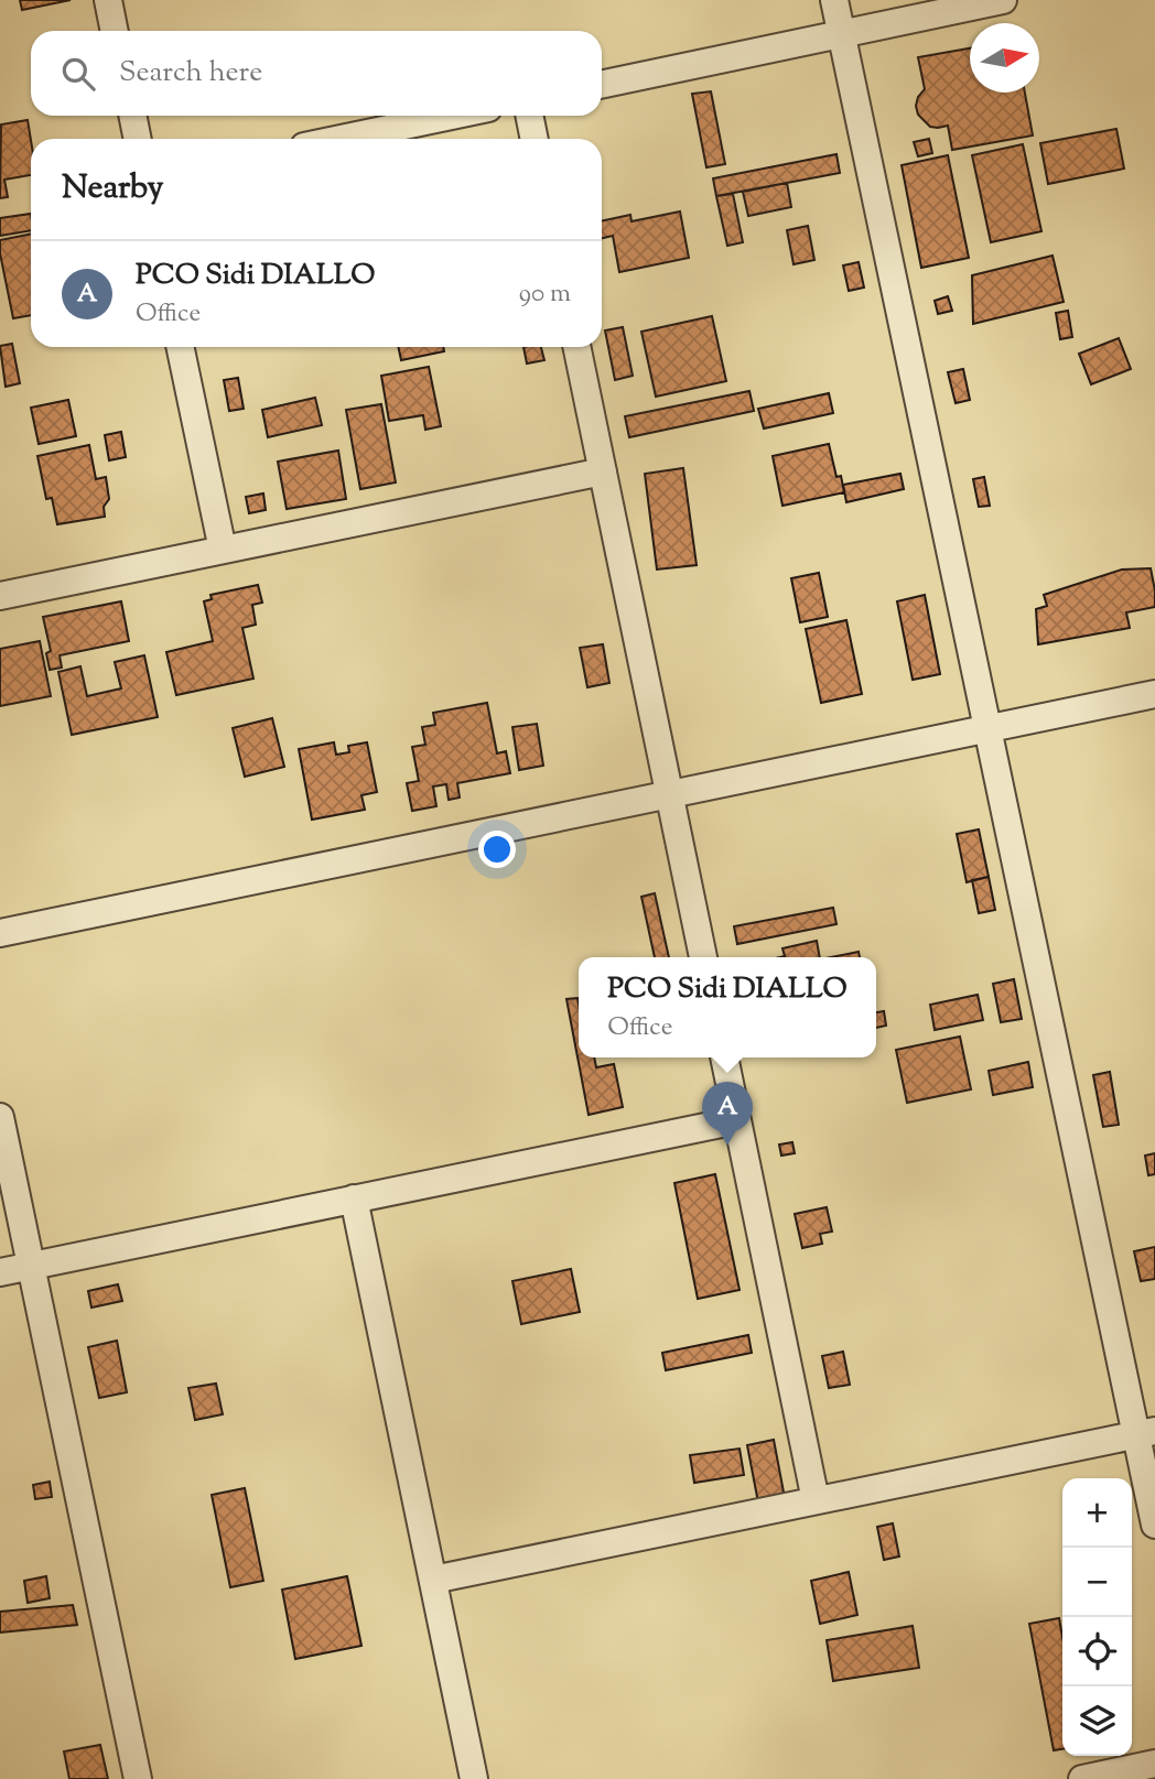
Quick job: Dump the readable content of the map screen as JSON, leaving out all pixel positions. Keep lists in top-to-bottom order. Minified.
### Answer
{"north":"right","page":{"search":"Search here","heading":"Nearby","list":[{"mark":"A","name":"PCO Sidi DIALLO","note":"Office","value":"90 m"}],"popup":["PCO Sidi DIALLO","Office"],"pins":"A","map_buttons":["+","−"]}}
